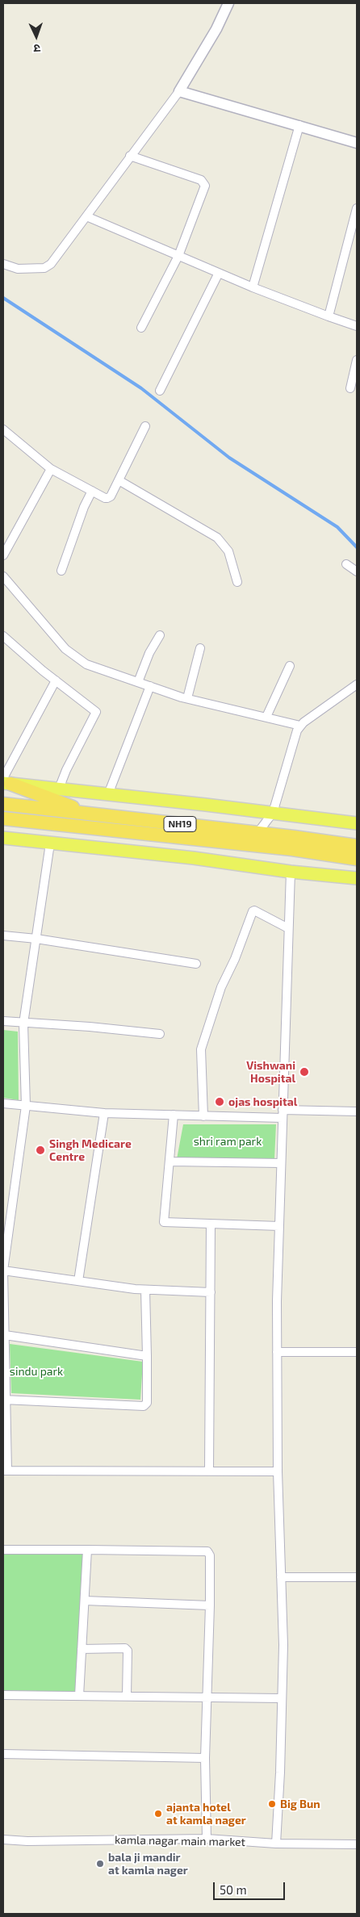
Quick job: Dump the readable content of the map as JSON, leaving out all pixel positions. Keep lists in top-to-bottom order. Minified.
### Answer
{"streets":{"highway":["NH19"],"street":["kamla nagar main market"]},"parks":["shri ram park","sindu park"],"places":["Vishwani Hospital","ojas hospital","Singh Medicare Centre","Big Bun","ajanta hotel at kamla nager","bala ji mandir at kamla nager"],"scale_bar":"50 m","north":"bottom"}
